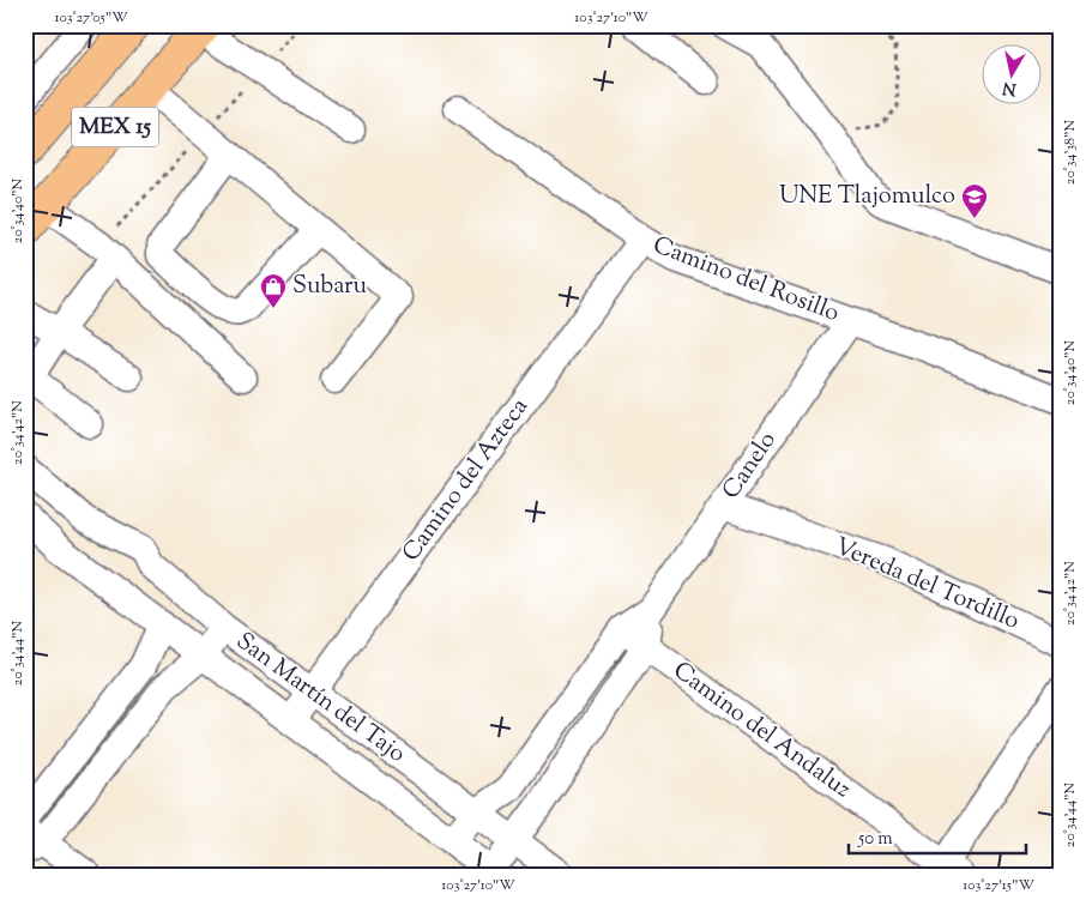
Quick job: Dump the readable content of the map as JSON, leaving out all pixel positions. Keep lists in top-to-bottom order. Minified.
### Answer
{"streets":{"highway":["MEX 15"],"street":["Camino del Rosillo","Canelo","Camino del Azteca","Vereda del Tordillo","San Martín del Tajo","Camino del Andaluz"]},"crossings":[["Camino del Rosillo","Canelo"],["Camino del Rosillo","Camino del Azteca"],["Canelo","Vereda del Tordillo"],["Canelo","San Martín del Tajo"],["Canelo","Camino del Andaluz"],["Camino del Azteca","San Martín del Tajo"]],"places":{"school or university":["UNE Tlajomulco"],"shop":["Subaru"]},"scale_bar":"50 m","north":"bottom","coordinates":["103°27'05\"W","103°27'10\"W","20°34'38\"N","20°34'40\"N","20°34'42\"N","20°34'44\"N","103°27'15\"W"]}
